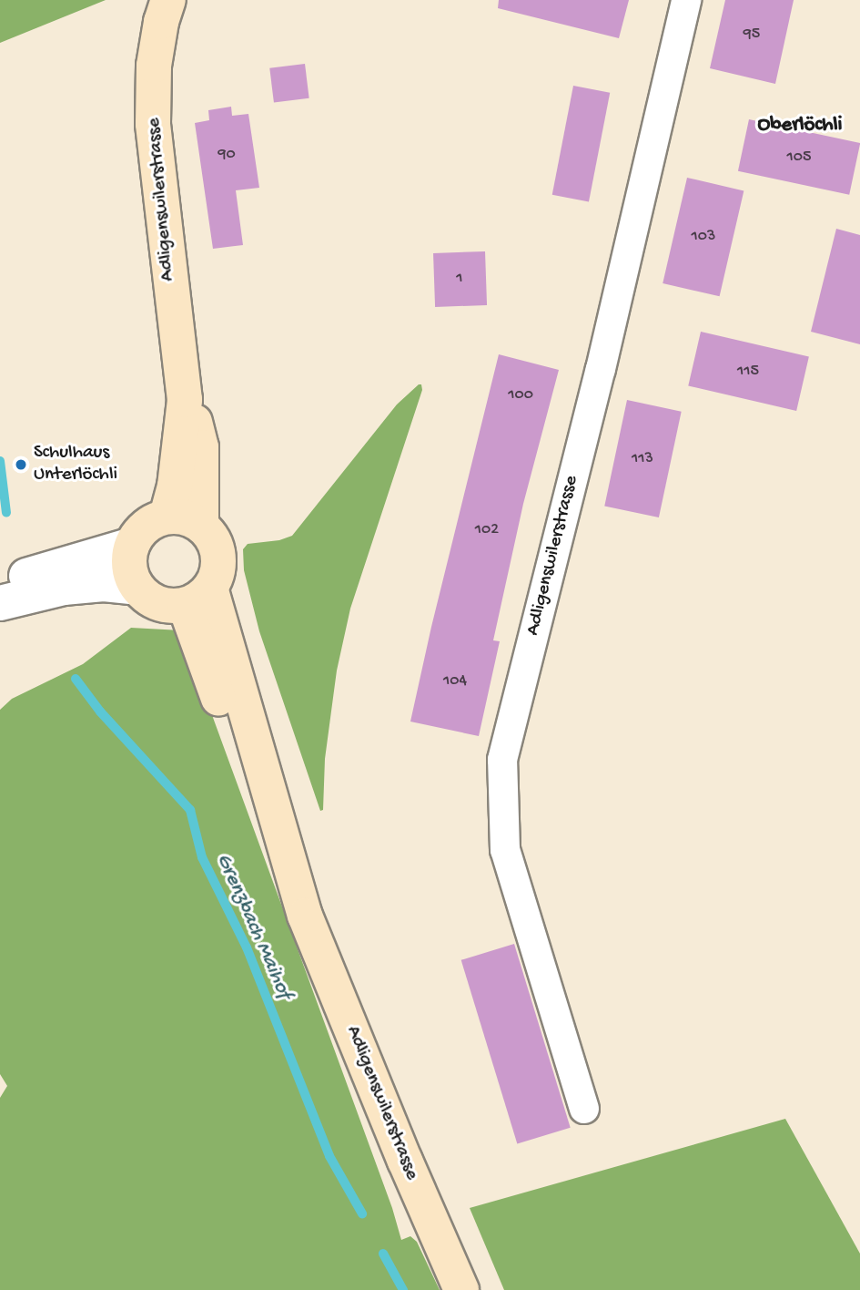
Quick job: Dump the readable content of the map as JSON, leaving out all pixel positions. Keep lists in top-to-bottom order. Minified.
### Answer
{"streets":{"main road":["Adligenswilerstrasse"]},"districts":["Oberlöchli"],"water":["Grenzbach Maihof"],"places":["Schulhaus Unterlöchli"],"house_numbers":["95","90","105","103","1","115","100","113","102","104"]}
